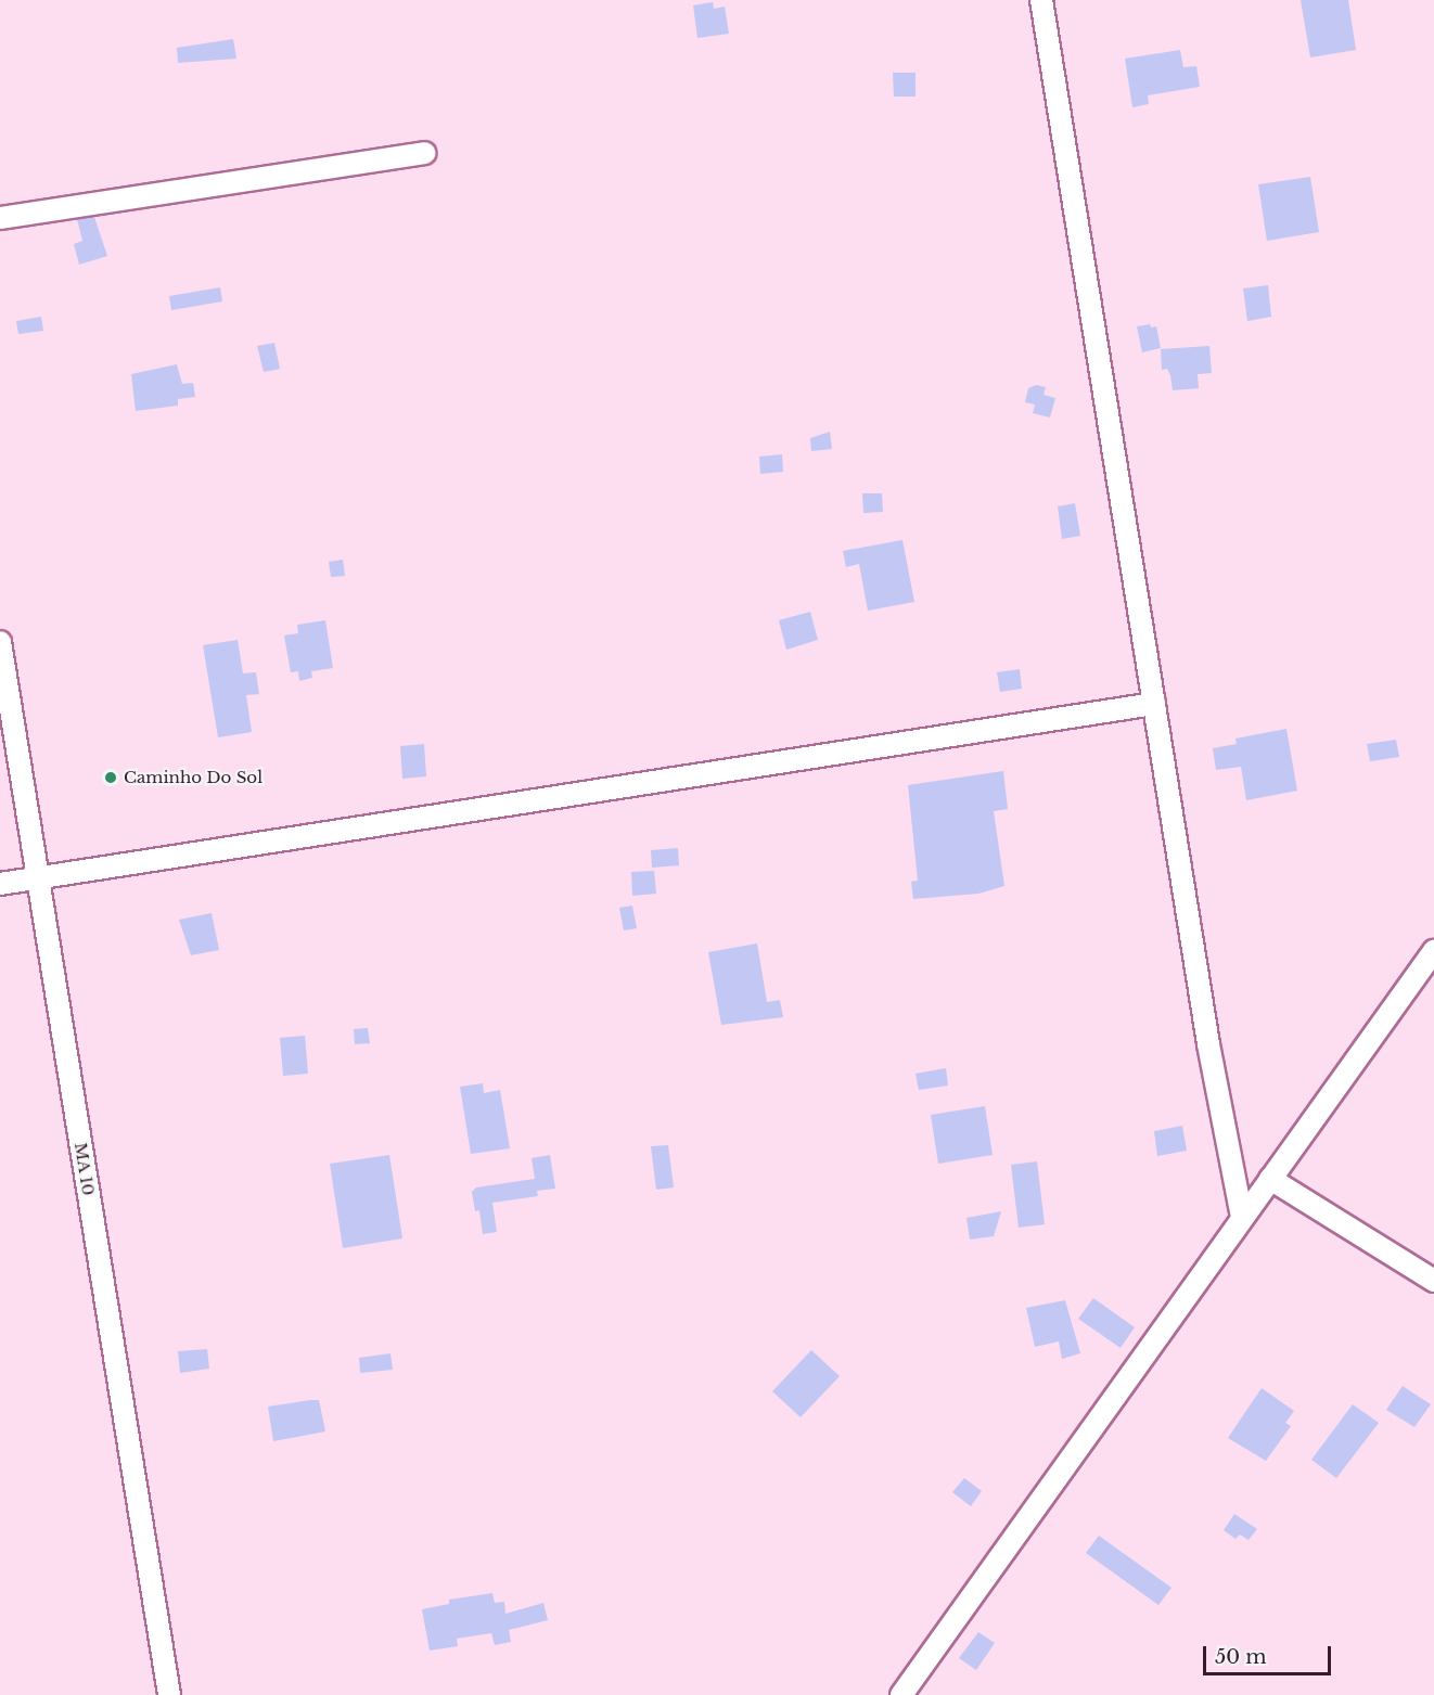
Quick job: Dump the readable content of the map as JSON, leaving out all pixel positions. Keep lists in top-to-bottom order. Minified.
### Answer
{"streets":{"street":["MA 10"]},"places":["Caminho Do Sol"],"scale_bar":"50 m"}
